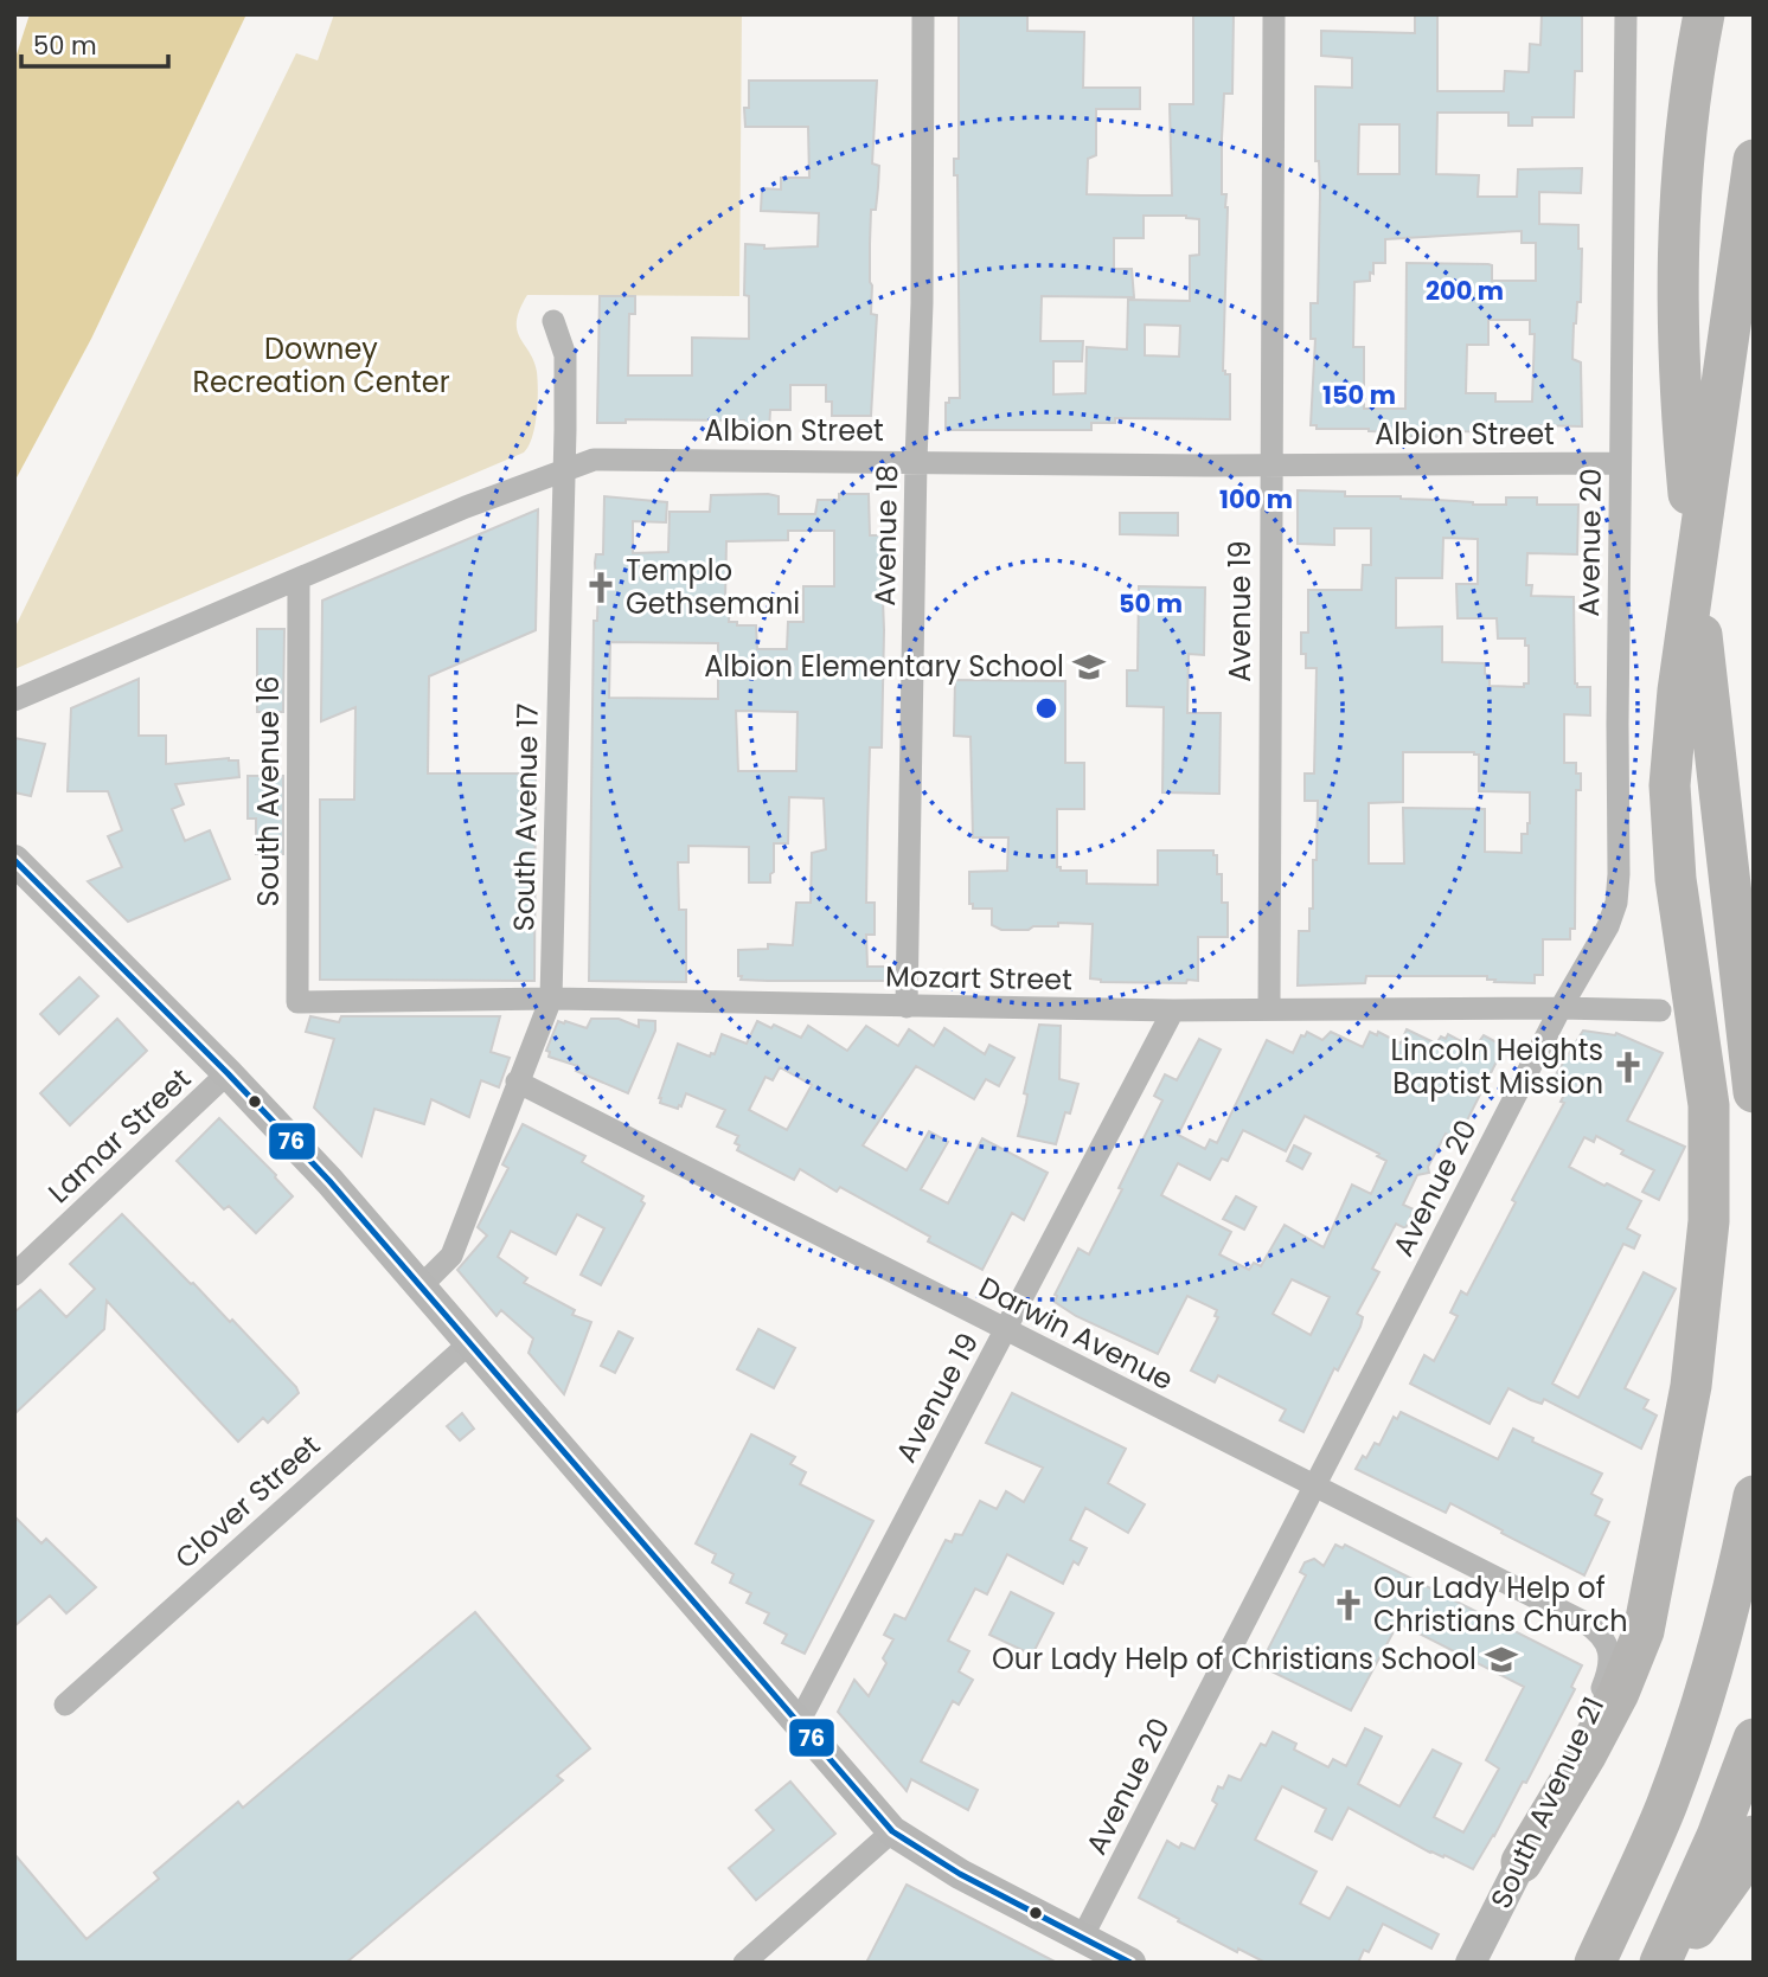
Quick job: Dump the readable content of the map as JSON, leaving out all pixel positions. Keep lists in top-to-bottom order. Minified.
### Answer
{"streets":{"main road":["South Avenue 21"],"street":["Albion Street","Avenue 18","Avenue 20","Avenue 19","South Avenue 16","South Avenue 17","Mozart Street","Lamar Street","Darwin Avenue","Clover Street"]},"crossings":[["Albion Street","Avenue 18"],["Albion Street","Avenue 20"],["Albion Street","Avenue 19"],["Albion Street","South Avenue 16"],["Albion Street","South Avenue 17"],["Avenue 18","Mozart Street"],["Avenue 20","Mozart Street"],["Avenue 20","Darwin Avenue"],["Avenue 19","Mozart Street"],["Avenue 19","Darwin Avenue"],["South Avenue 16","Mozart Street"],["South Avenue 17","Mozart Street"],["South Avenue 17","Darwin Avenue"],["Darwin Avenue","South Avenue 21"]],"parks":["Downey Recreation Center"],"places":{"church":["Templo Gethsemani","Lincoln Heights Baptist Mission","Our Lady Help of Christians Church"],"school or university":["Albion Elementary School","Our Lady Help of Christians School"]},"lines":["transit line 76"],"scale_bar":"50 m","rings":["200 m","150 m","100 m","50 m"]}
